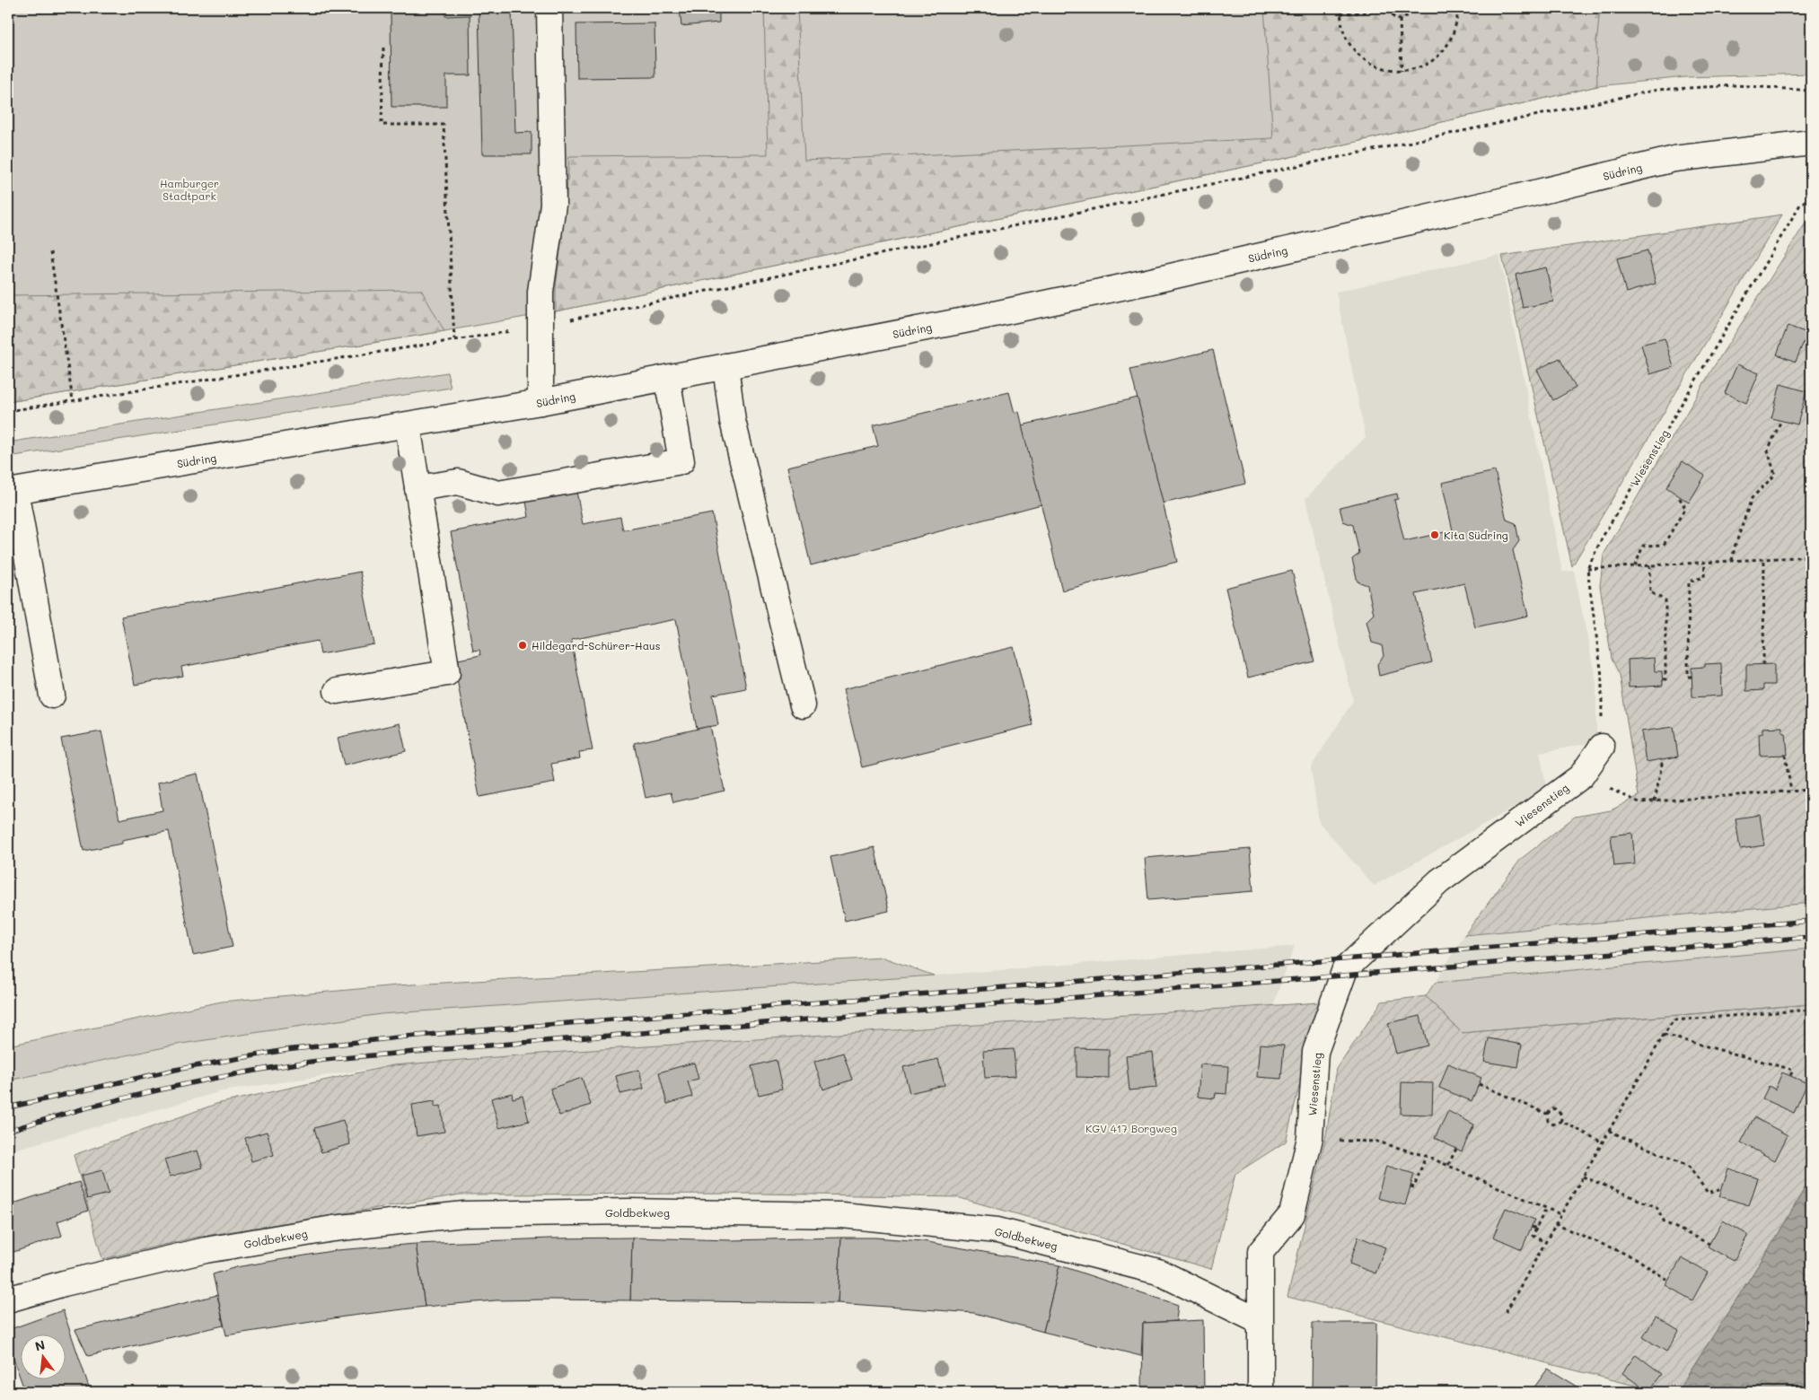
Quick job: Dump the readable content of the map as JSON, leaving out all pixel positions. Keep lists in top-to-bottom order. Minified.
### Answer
{"streets":{"street":["Südring","Wiesenstieg","Goldbekweg"]},"crossings":[["Wiesenstieg","Goldbekweg"]],"parks":["Hamburger Stadtpark","KGV 417 Borgweg"],"places":["Kita Südring","Hildegard-Schürer-Haus"],"north":"top"}
